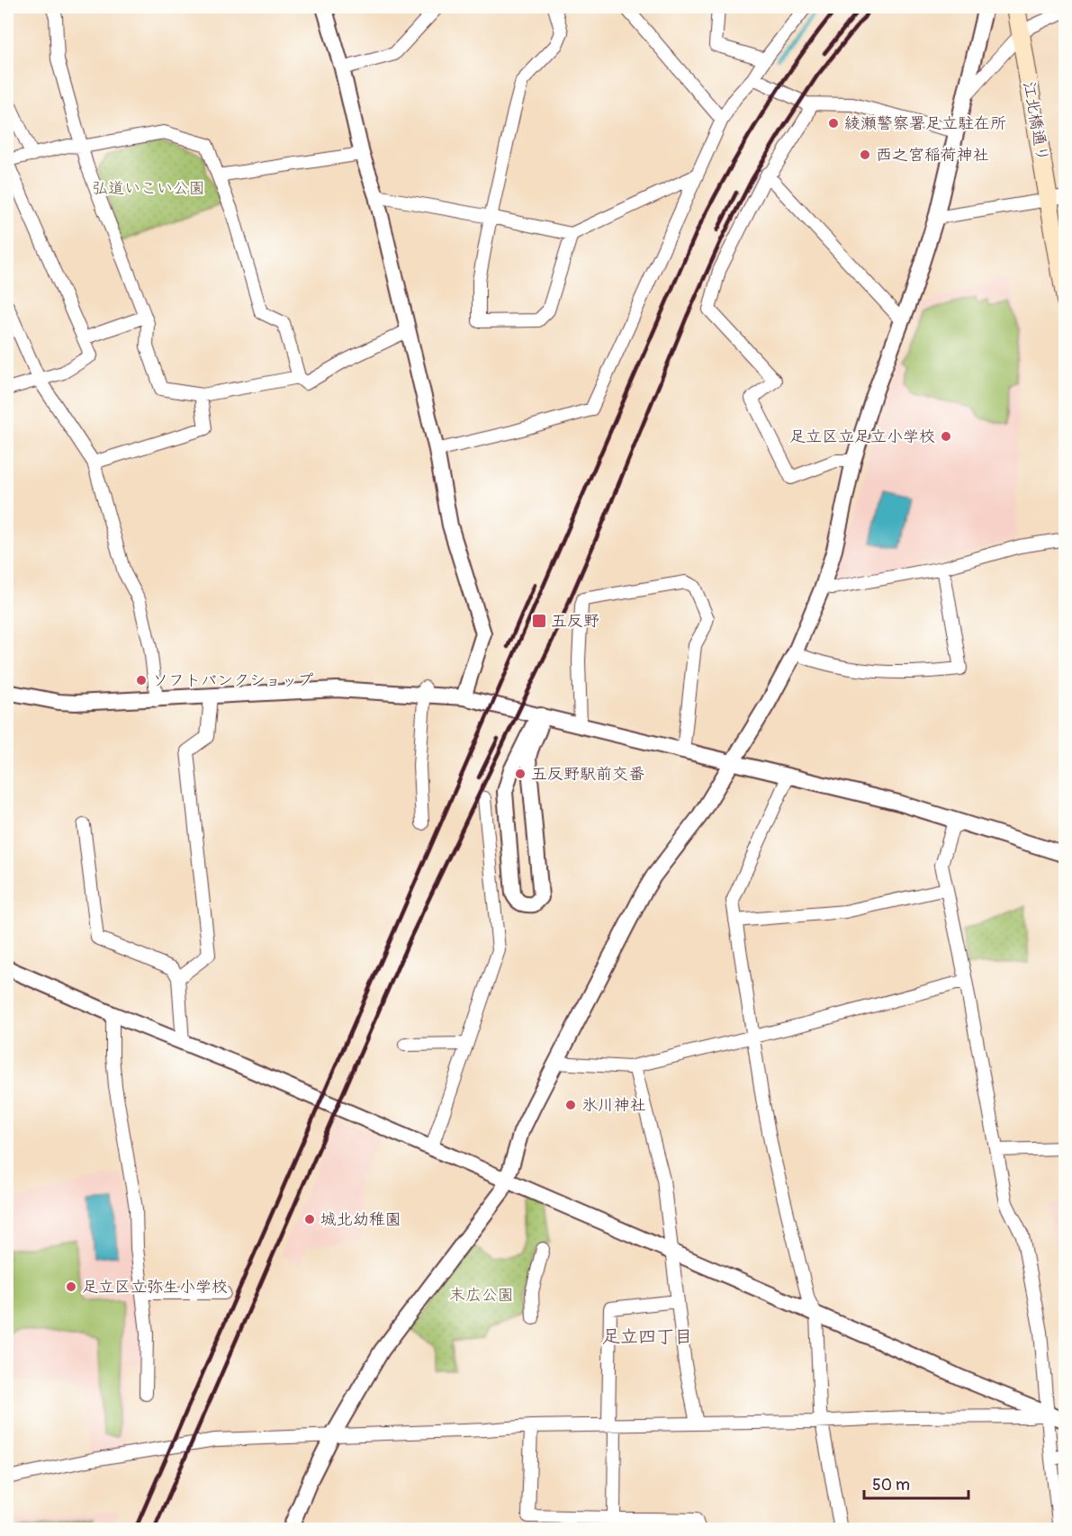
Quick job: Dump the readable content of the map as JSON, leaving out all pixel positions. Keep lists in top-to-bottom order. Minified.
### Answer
{"streets":{"main road":["江北橋通り"]},"districts":["足立四丁目"],"parks":["弘道いこい公園","末広公園"],"places":{"other":["綾瀬警察署足立駐在所","西之宮稲荷神社","足立区立足立小学校","ソフトバンクショップ","五反野駅前交番","氷川神社","城北幼稚園","足立区立弥生小学校"],"transit":["五反野"]},"scale_bar":"50 m"}
